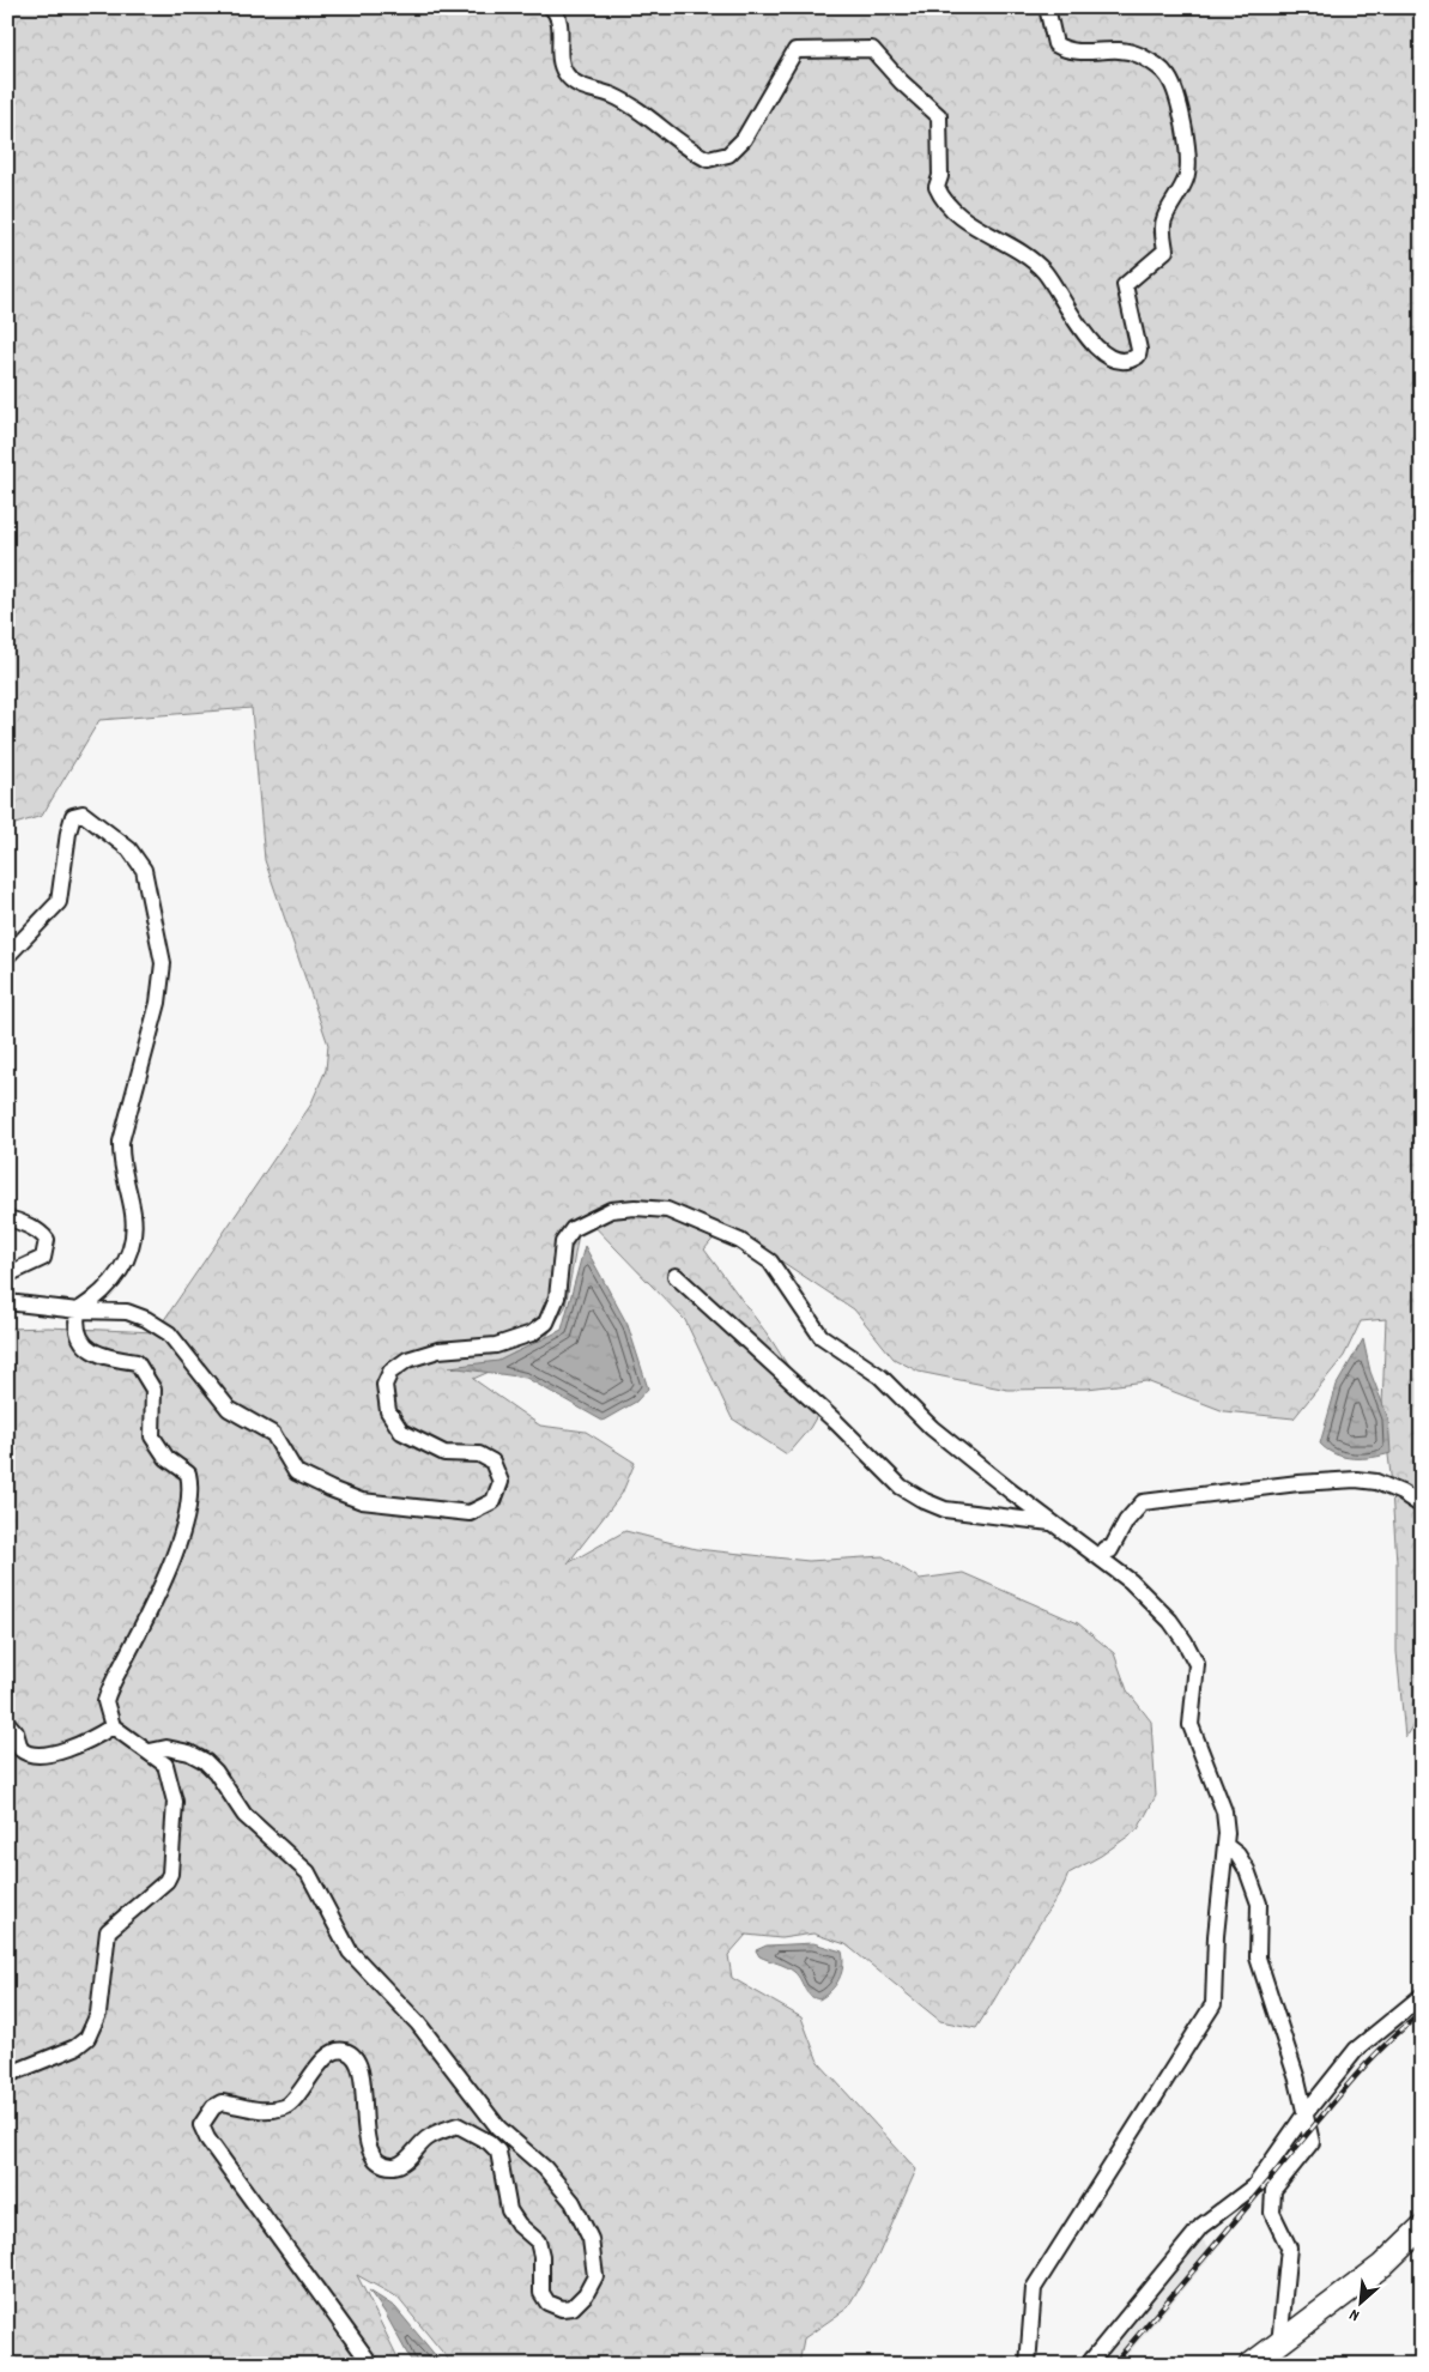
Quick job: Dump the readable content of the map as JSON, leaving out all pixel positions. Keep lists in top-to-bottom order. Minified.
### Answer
{"north":"bottom left"}
